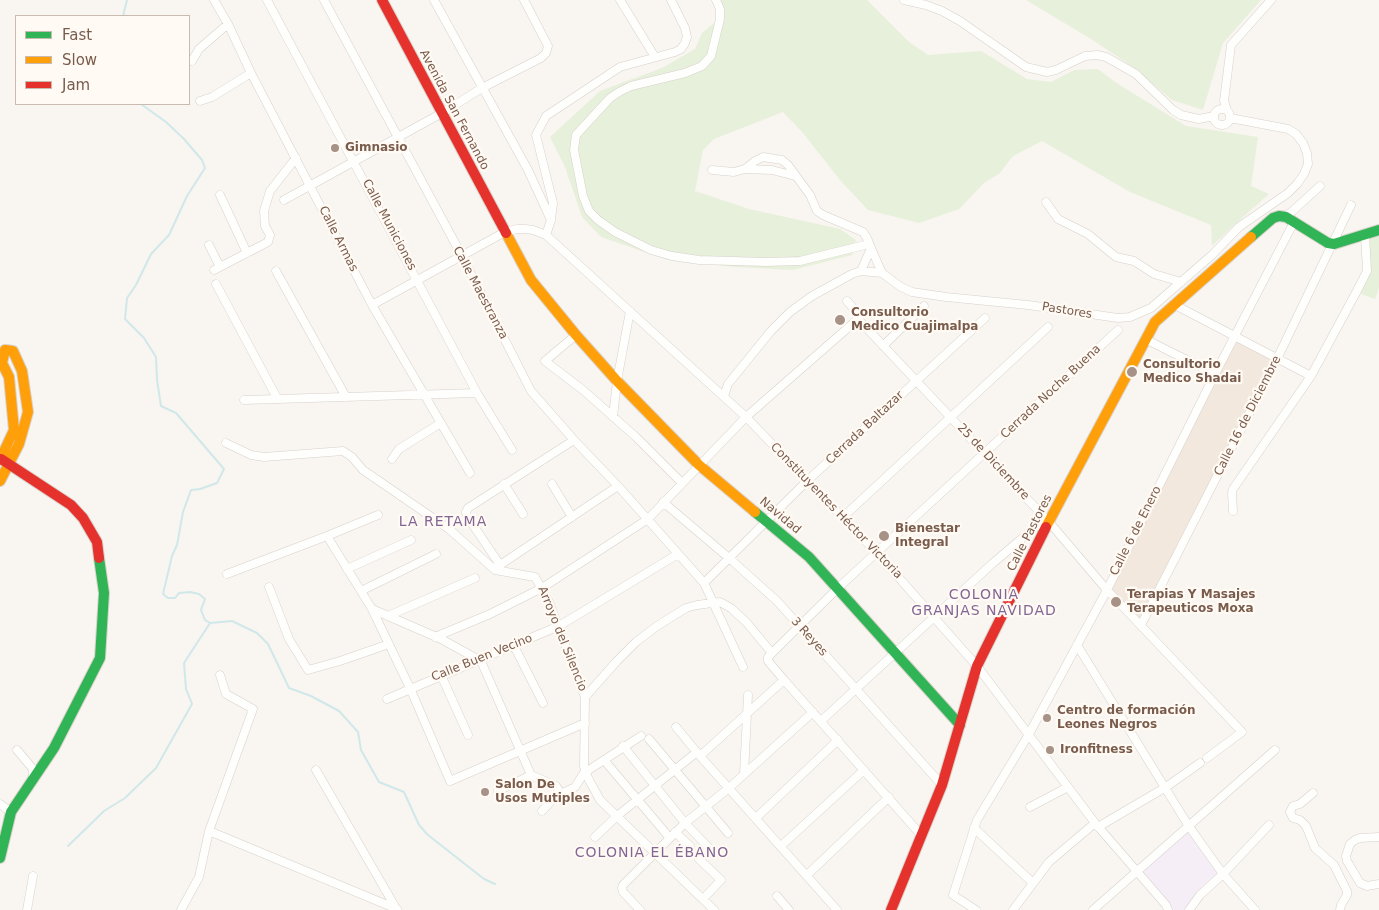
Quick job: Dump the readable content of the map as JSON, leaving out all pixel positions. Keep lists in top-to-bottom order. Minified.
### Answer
{"streets":{"street":["Avenida San Fernando","Calle Municiones","Calle Armas","Calle Maestranza","Pastores","Cerrada Noche Buena","Calle 16 de Diciembre","Cerrada Baltazar","25 de Diciembre","Constituyentes Héctor Victoria","Navidad","Calle 6 de Enero","Calle Pastores","3 Reyes","Arroyo del Silencio","Calle Buen Vecino"]},"crossings":[["Avenida San Fernando","Navidad"],["Calle Maestranza","Cerrada Baltazar"],["Calle Maestranza","Calle Buen Vecino"],["Cerrada Noche Buena","25 de Diciembre"],["Cerrada Noche Buena","Constituyentes Héctor Victoria"],["Cerrada Noche Buena","Navidad"],["Cerrada Noche Buena","3 Reyes"],["Calle 16 de Diciembre","25 de Diciembre"],["Cerrada Baltazar","25 de Diciembre"],["Cerrada Baltazar","Constituyentes Héctor Victoria"],["Cerrada Baltazar","Navidad"],["Cerrada Baltazar","3 Reyes"],["25 de Diciembre","Calle 6 de Enero"],["25 de Diciembre","Calle Pastores"],["Constituyentes Héctor Victoria","Calle 6 de Enero"],["Constituyentes Héctor Victoria","Calle Pastores"],["Navidad","Calle Pastores"],["Calle 6 de Enero","Calle Pastores"],["Calle Pastores","3 Reyes"],["Arroyo del Silencio","Calle Buen Vecino"]],"districts":["LA RETAMA","COLONIA GRANJAS NAVIDAD","COLONIA EL ÉBANO"],"places":["Gimnasio","Consultorio Medico Cuajimalpa","Consultorio Medico Shadai","Bienestar Integral","Terapias Y Masajes Terapeuticos Moxa","Centro de formación Leones Negros","Ironfitness","Salon De Usos Mutiples"],"legend":["Fast","Slow","Jam"]}
